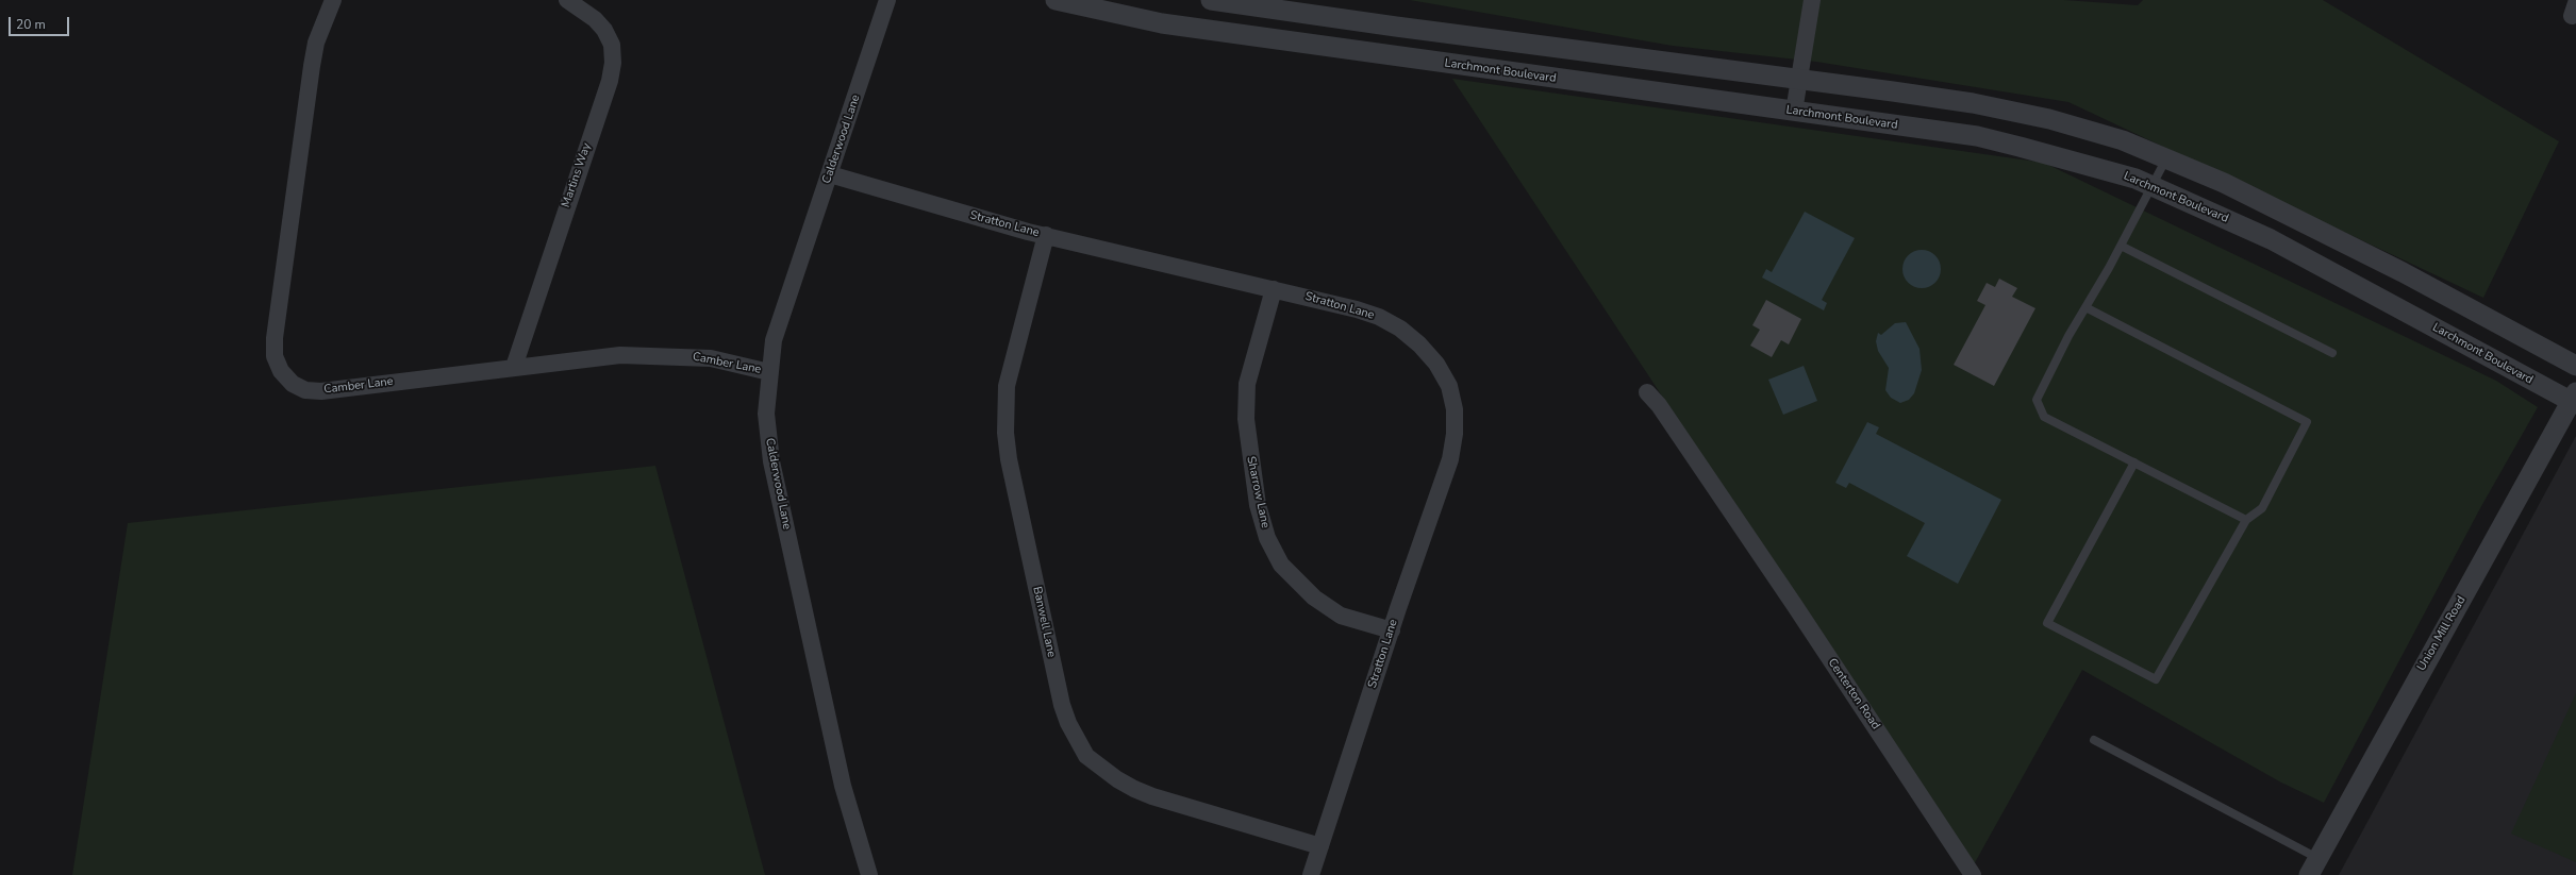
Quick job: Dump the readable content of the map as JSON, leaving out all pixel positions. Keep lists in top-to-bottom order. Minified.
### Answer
{"streets":{"street":["Larchmont Boulevard","Calderwood Lane","Martins Way","Stratton Lane","Camber Lane","Sharrow Lane","Banwell Lane","Union Mill Road","Centerton Road"]},"crossings":[["Larchmont Boulevard","Union Mill Road"],["Calderwood Lane","Stratton Lane"],["Calderwood Lane","Camber Lane"],["Martins Way","Camber Lane"],["Stratton Lane","Sharrow Lane"],["Stratton Lane","Banwell Lane"]],"scale_bar":"20 m"}
